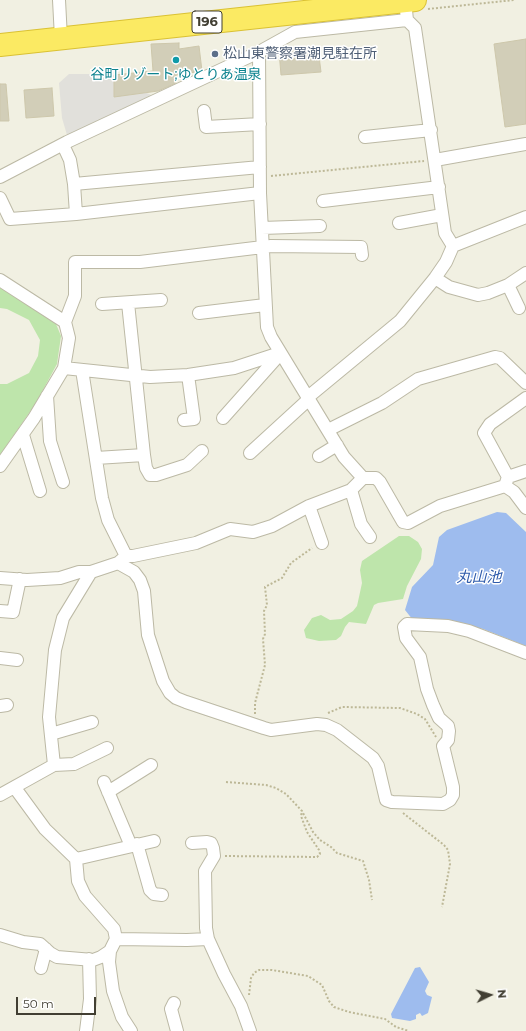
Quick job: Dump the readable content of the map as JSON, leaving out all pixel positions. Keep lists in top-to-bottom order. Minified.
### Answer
{"streets":{"highway":["196"]},"water":["丸山池"],"places":["松山東警察署潮見駐在所","谷町リゾート;ゆとりあ温泉"],"scale_bar":"50 m","north":"right"}
